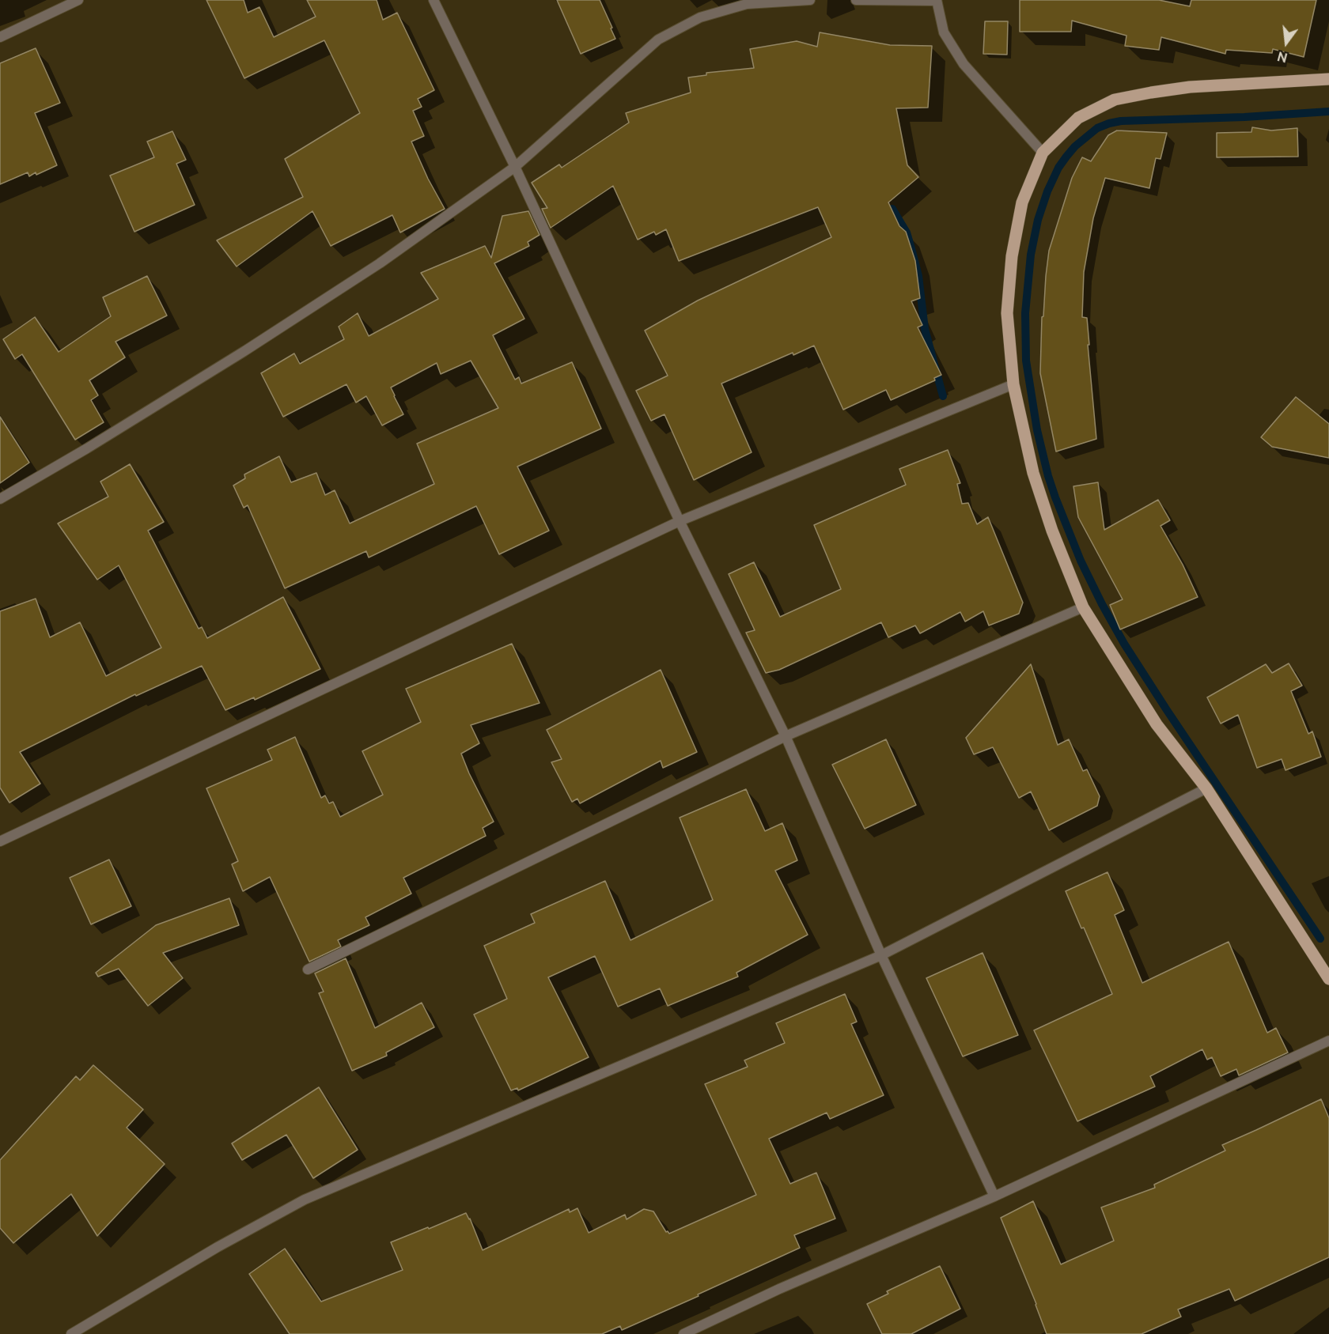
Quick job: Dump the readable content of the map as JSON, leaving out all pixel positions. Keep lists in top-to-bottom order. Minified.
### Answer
{"north":"bottom"}
